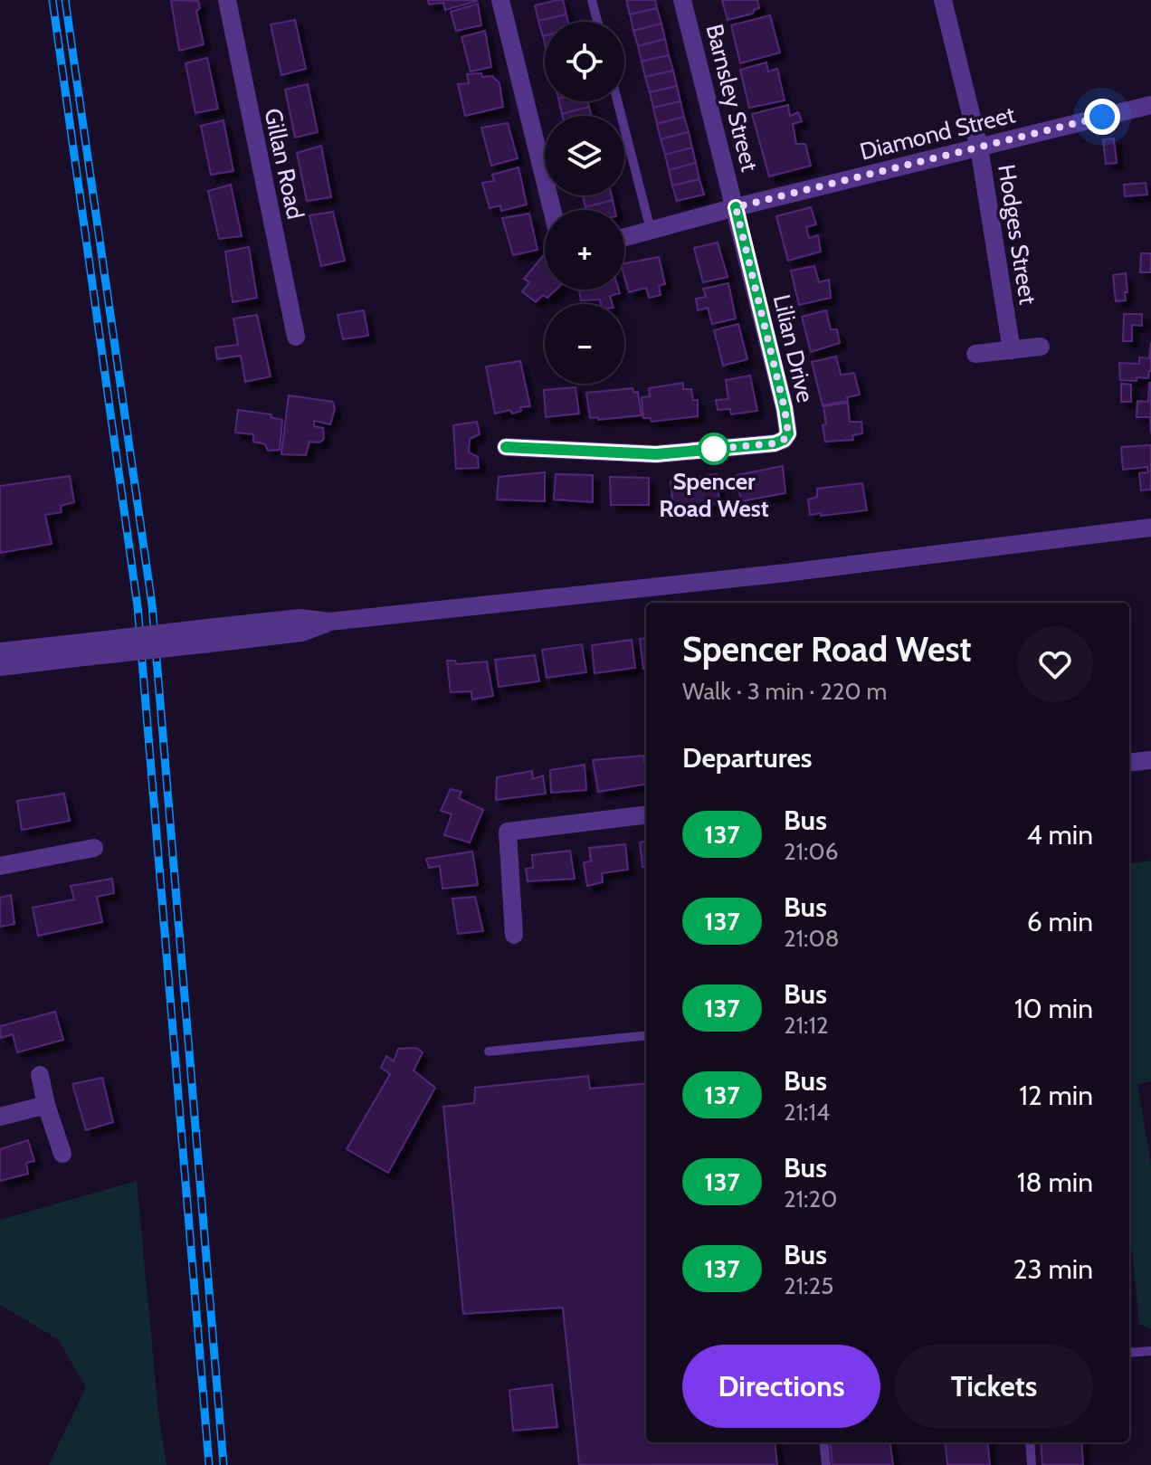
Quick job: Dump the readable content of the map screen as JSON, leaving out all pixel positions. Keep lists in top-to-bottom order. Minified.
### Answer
{"streets":{"street":["Barnsley Street","Diamond Street","Gillan Road","Hodges Street","Lilian Drive"]},"crossings":[["Barnsley Street","Diamond Street"],["Barnsley Street","Lilian Drive"],["Diamond Street","Hodges Street"],["Diamond Street","Lilian Drive"]],"places":["Spencer Road West"],"lines":["bus line 137"],"page":{"map_buttons":["+","−"],"heading":[["Spencer Road West","Walk · 3 min · 220 m"],"Departures"],"list":[{"mark":"137","name":"Bus","note":"21:06","value":"4 min"},{"mark":"137","name":"Bus","note":"21:08","value":"6 min"},{"mark":"137","name":"Bus","note":"21:12","value":"10 min"},{"mark":"137","name":"Bus","note":"21:14","value":"12 min"},{"mark":"137","name":"Bus","note":"21:20","value":"18 min"},{"mark":"137","name":"Bus","note":"21:25","value":"23 min"}],"buttons":["Directions","Tickets"]}}
